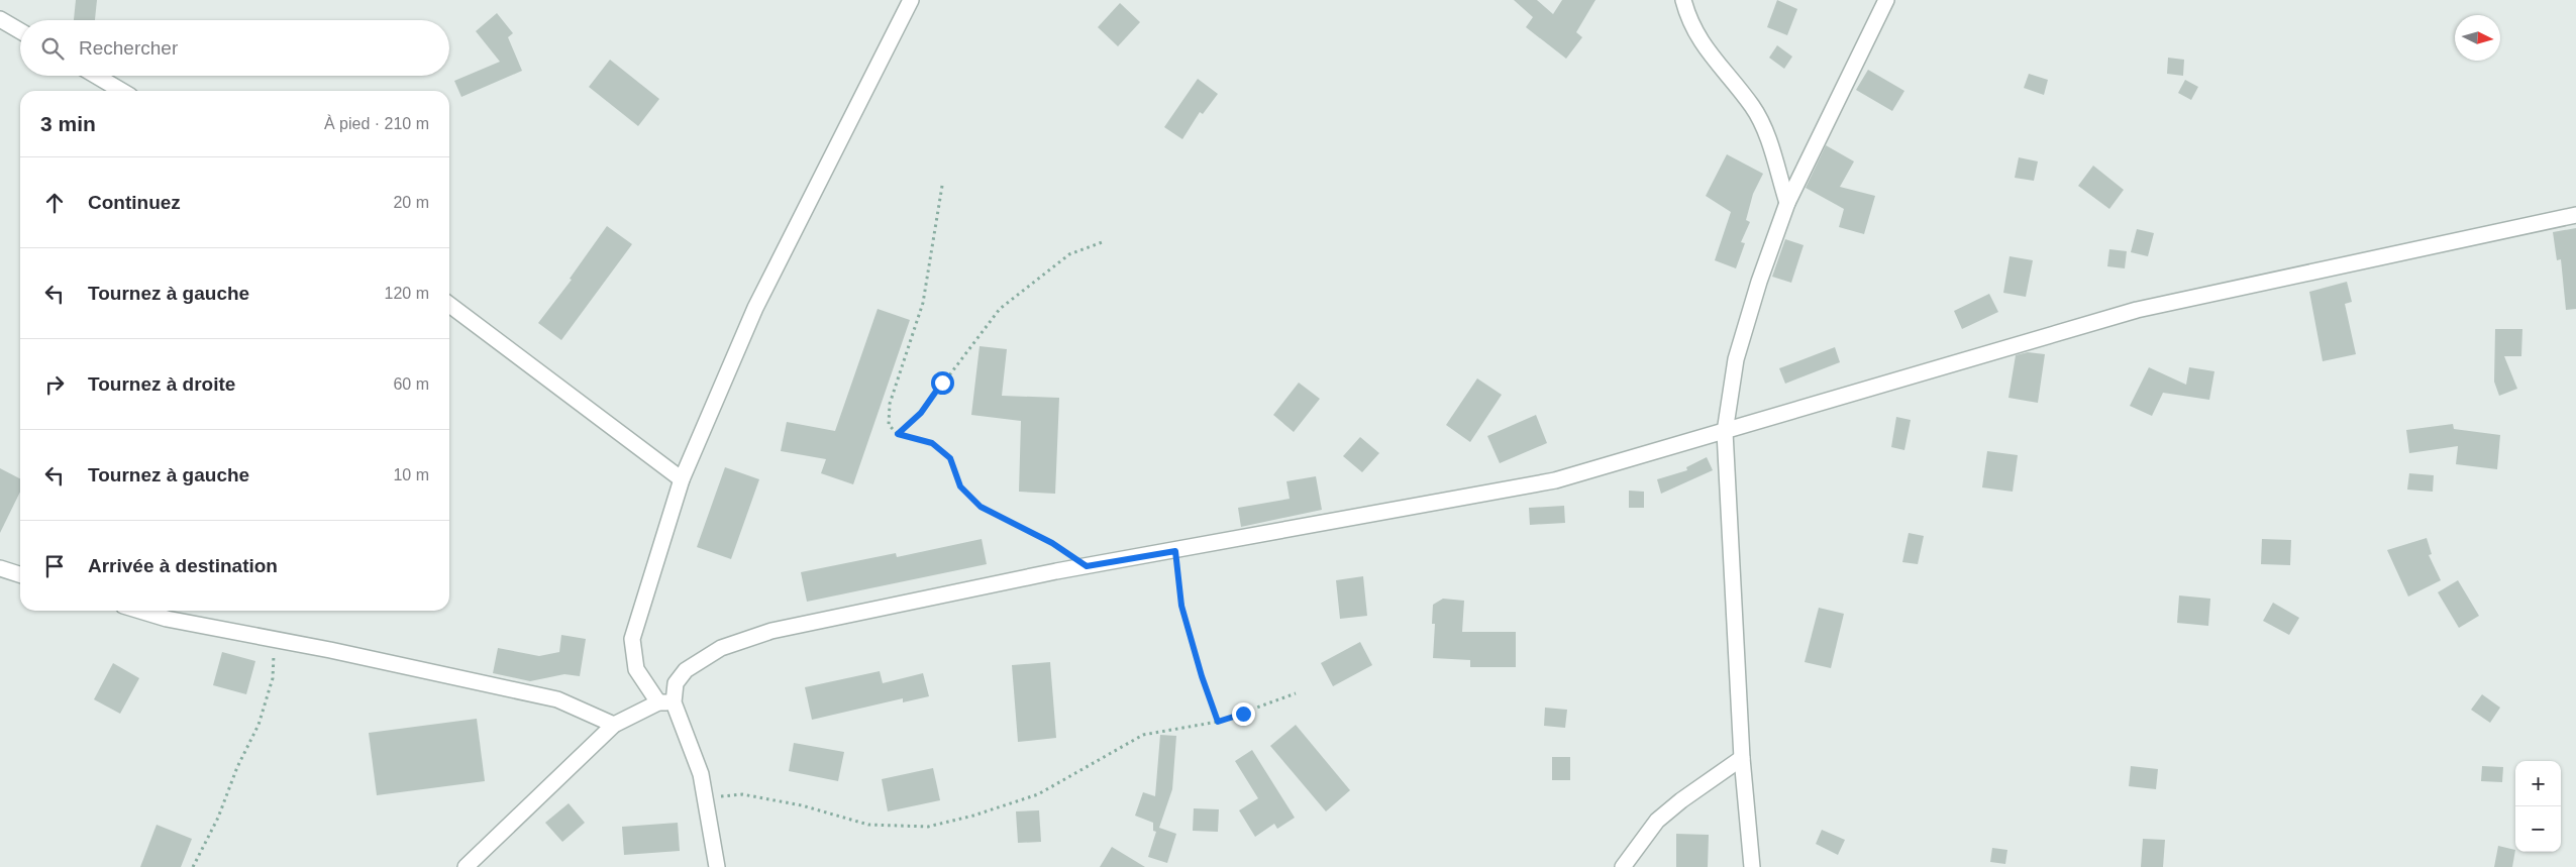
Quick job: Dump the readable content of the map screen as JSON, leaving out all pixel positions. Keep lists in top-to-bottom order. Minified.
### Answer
{"north":"right","page":{"search":"Rechercher","heading":["3 min","À pied · 210 m"],"list":[["Continuez","20 m"],["Tournez à gauche","120 m"],["Tournez à droite","60 m"],["Tournez à gauche","10 m"],"Arrivée à destination"],"map_buttons":["+","−"]}}
